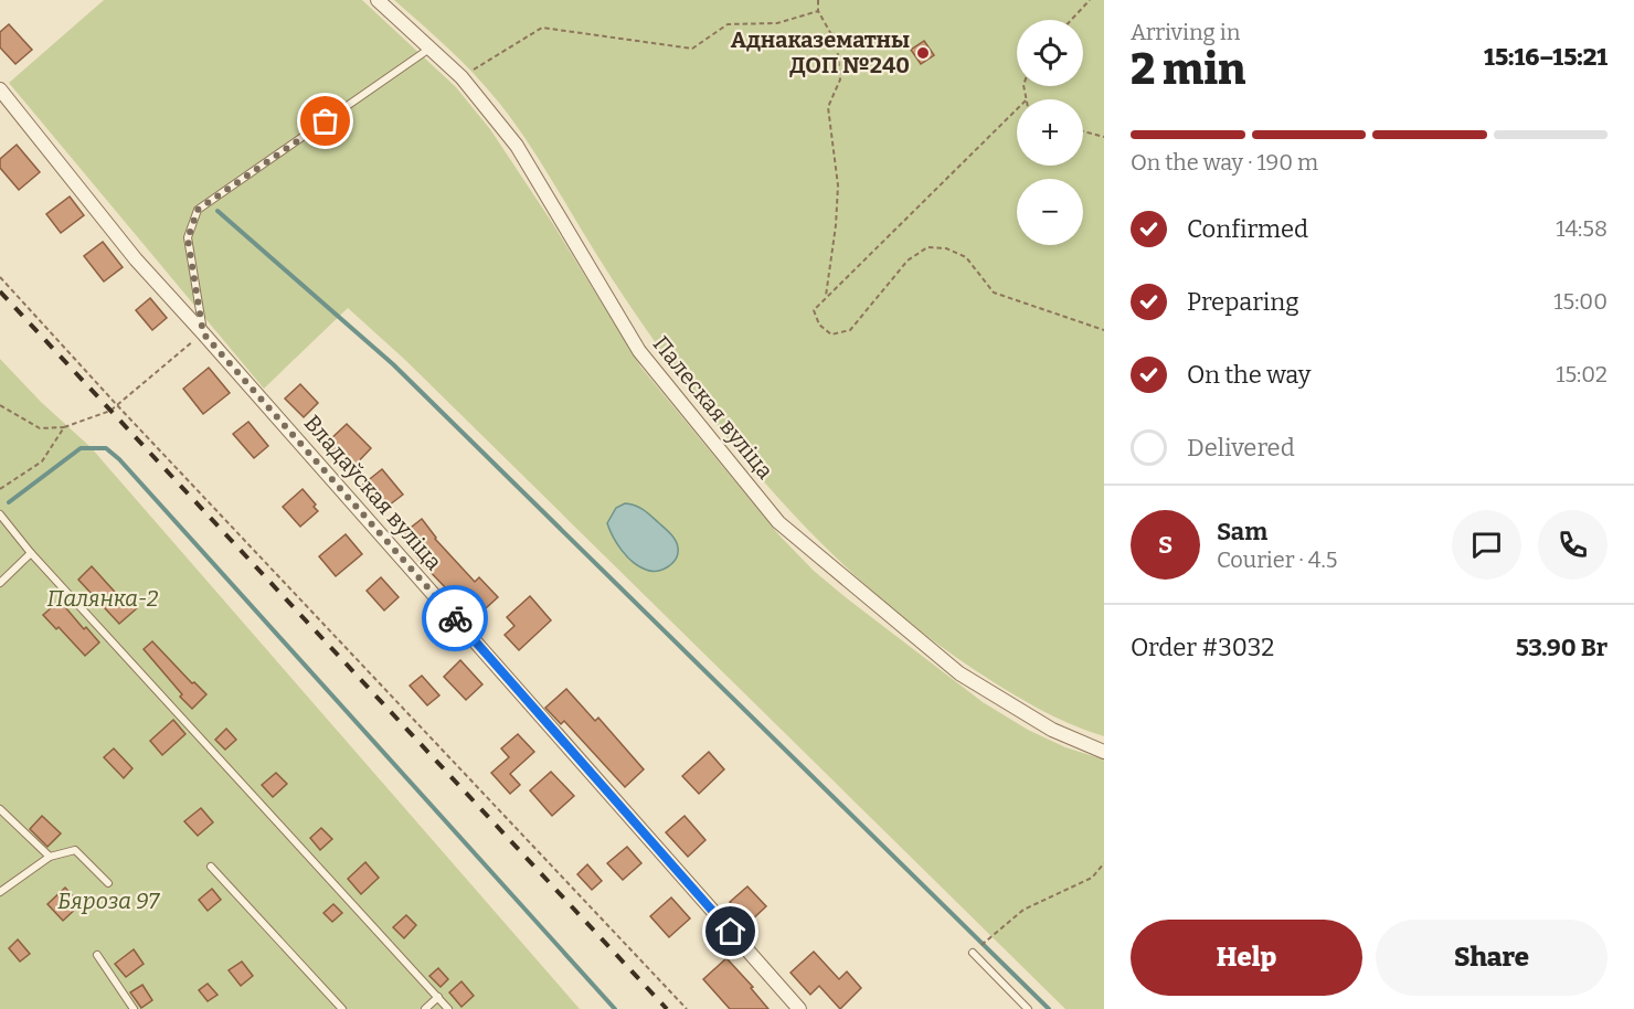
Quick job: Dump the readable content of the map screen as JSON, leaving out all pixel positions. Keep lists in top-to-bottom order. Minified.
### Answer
{"streets":{"street":["Палеская вуліца","Владаўская вуліца"]},"parks":["Палянка-2","Бяроза 97"],"places":["Аднаказематны ДОП №240"],"page":{"heading":["2 min","Arriving in","15:16–15:21"],"panel":["Sam","Courier · 4.5","Order #3032","53.90 Br"],"map_buttons":["+","−"],"bar":"On the way · 190 m","list":[["Confirmed","14:58"],["Preparing","15:00"],["On the way","15:02"],"Delivered"],"round":"S","buttons":["Help","Share"]}}
